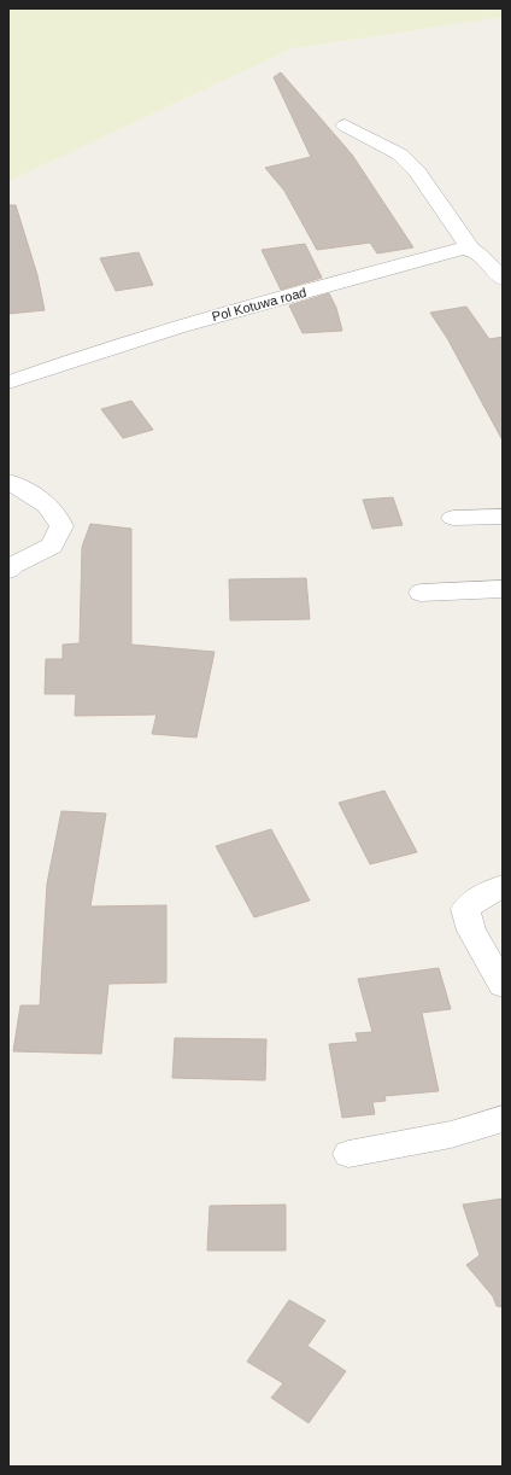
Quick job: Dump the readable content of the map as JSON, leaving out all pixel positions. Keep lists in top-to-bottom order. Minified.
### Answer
{"streets":{"street":["Pol Kotuwa road"]}}
